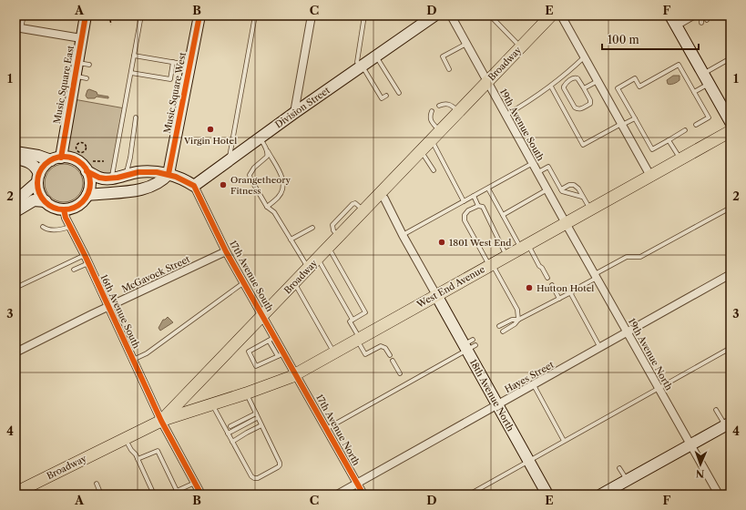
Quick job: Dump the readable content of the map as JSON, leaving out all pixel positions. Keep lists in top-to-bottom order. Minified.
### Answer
{"streets":{"main road":["Broadway","Music Square East","Music Square West","Division Street","West End Avenue","18th Avenue North"],"street":["19th Avenue South","McGavock Street","17th Avenue South","16th Avenue South","19th Avenue North","Hayes Street","17th Avenue North"]},"crossings":[["Broadway","19th Avenue South"],["Broadway","17th Avenue South"],["Broadway","West End Avenue"],["Broadway","16th Avenue South"],["Music Square East","16th Avenue South"],["Division Street","17th Avenue South"],["19th Avenue South","West End Avenue"],["19th Avenue South","19th Avenue North"],["McGavock Street","17th Avenue South"],["McGavock Street","16th Avenue South"],["17th Avenue South","West End Avenue"],["17th Avenue South","17th Avenue North"],["West End Avenue","16th Avenue South"],["West End Avenue","19th Avenue North"],["West End Avenue","18th Avenue North"],["West End Avenue","17th Avenue North"],["19th Avenue North","Hayes Street"],["Hayes Street","18th Avenue North"],["Hayes Street","17th Avenue North"]],"places":["Virgin Hotel","Orangetheory Fitness","1801 West End","Hutton Hotel"],"scale_bar":"100 m","north":"bottom","grid":{"columns":["A","B","C","D","E","F"],"rows":["1","2","3","4"]}}
